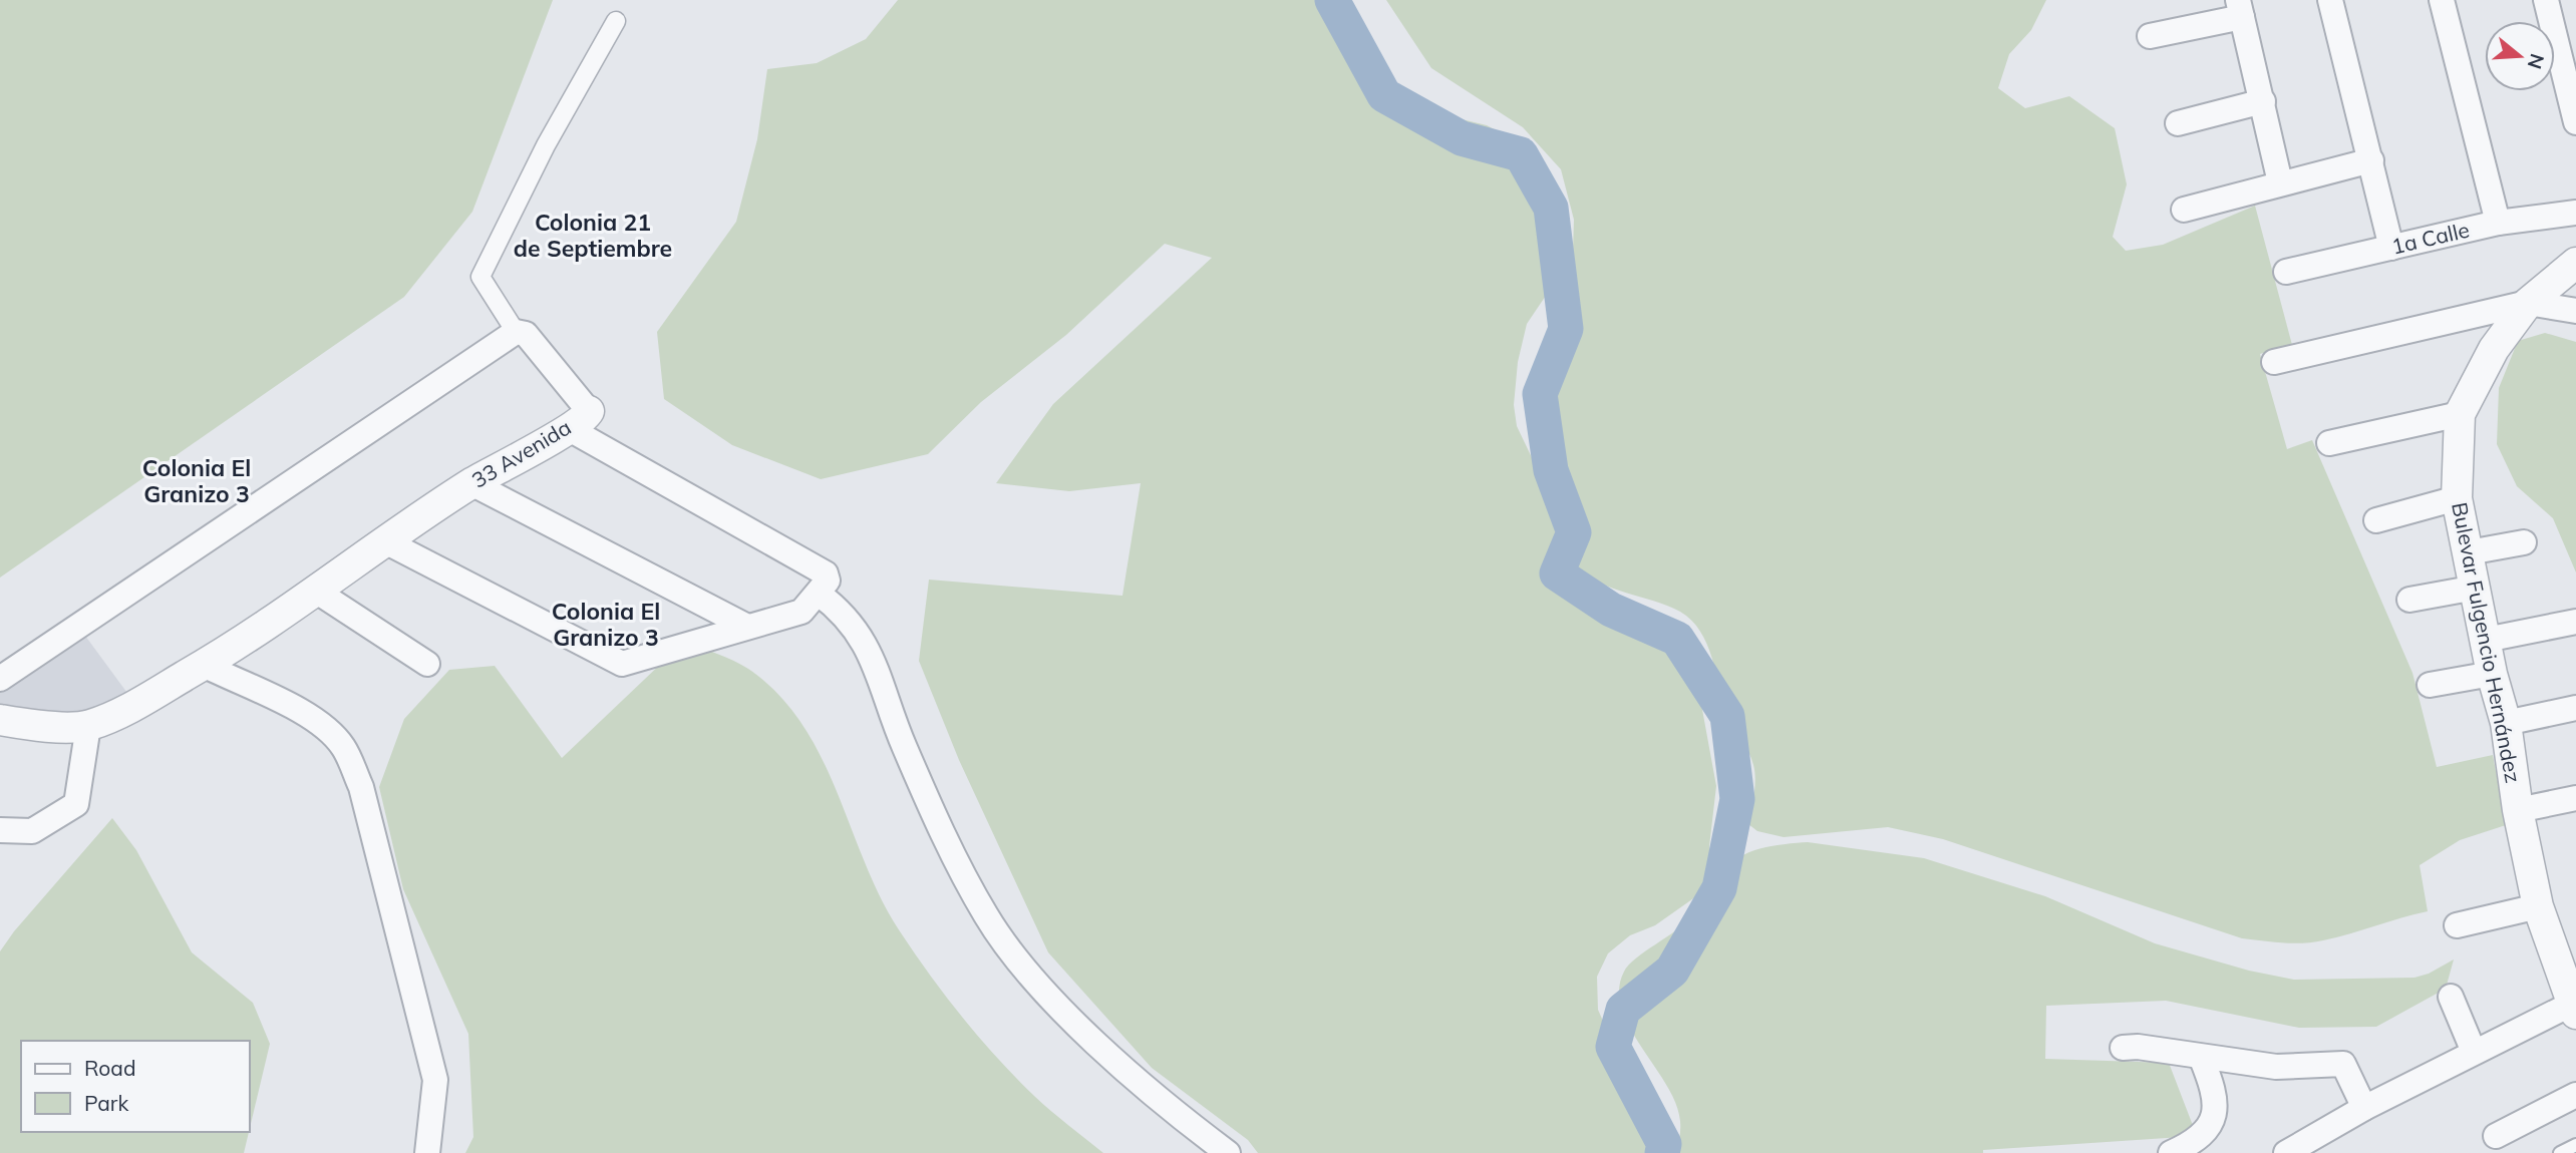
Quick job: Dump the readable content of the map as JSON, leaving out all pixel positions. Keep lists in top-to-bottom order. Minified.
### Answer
{"streets":{"street":["1a Calle","33 Avenida","Bulevar Fulgencio Hernández"]},"districts":["Colonia 21 de Septiembre","Colonia El Granizo 3","Colonia El Granizo 3"],"legend":["Road","Park"],"north":"right"}
